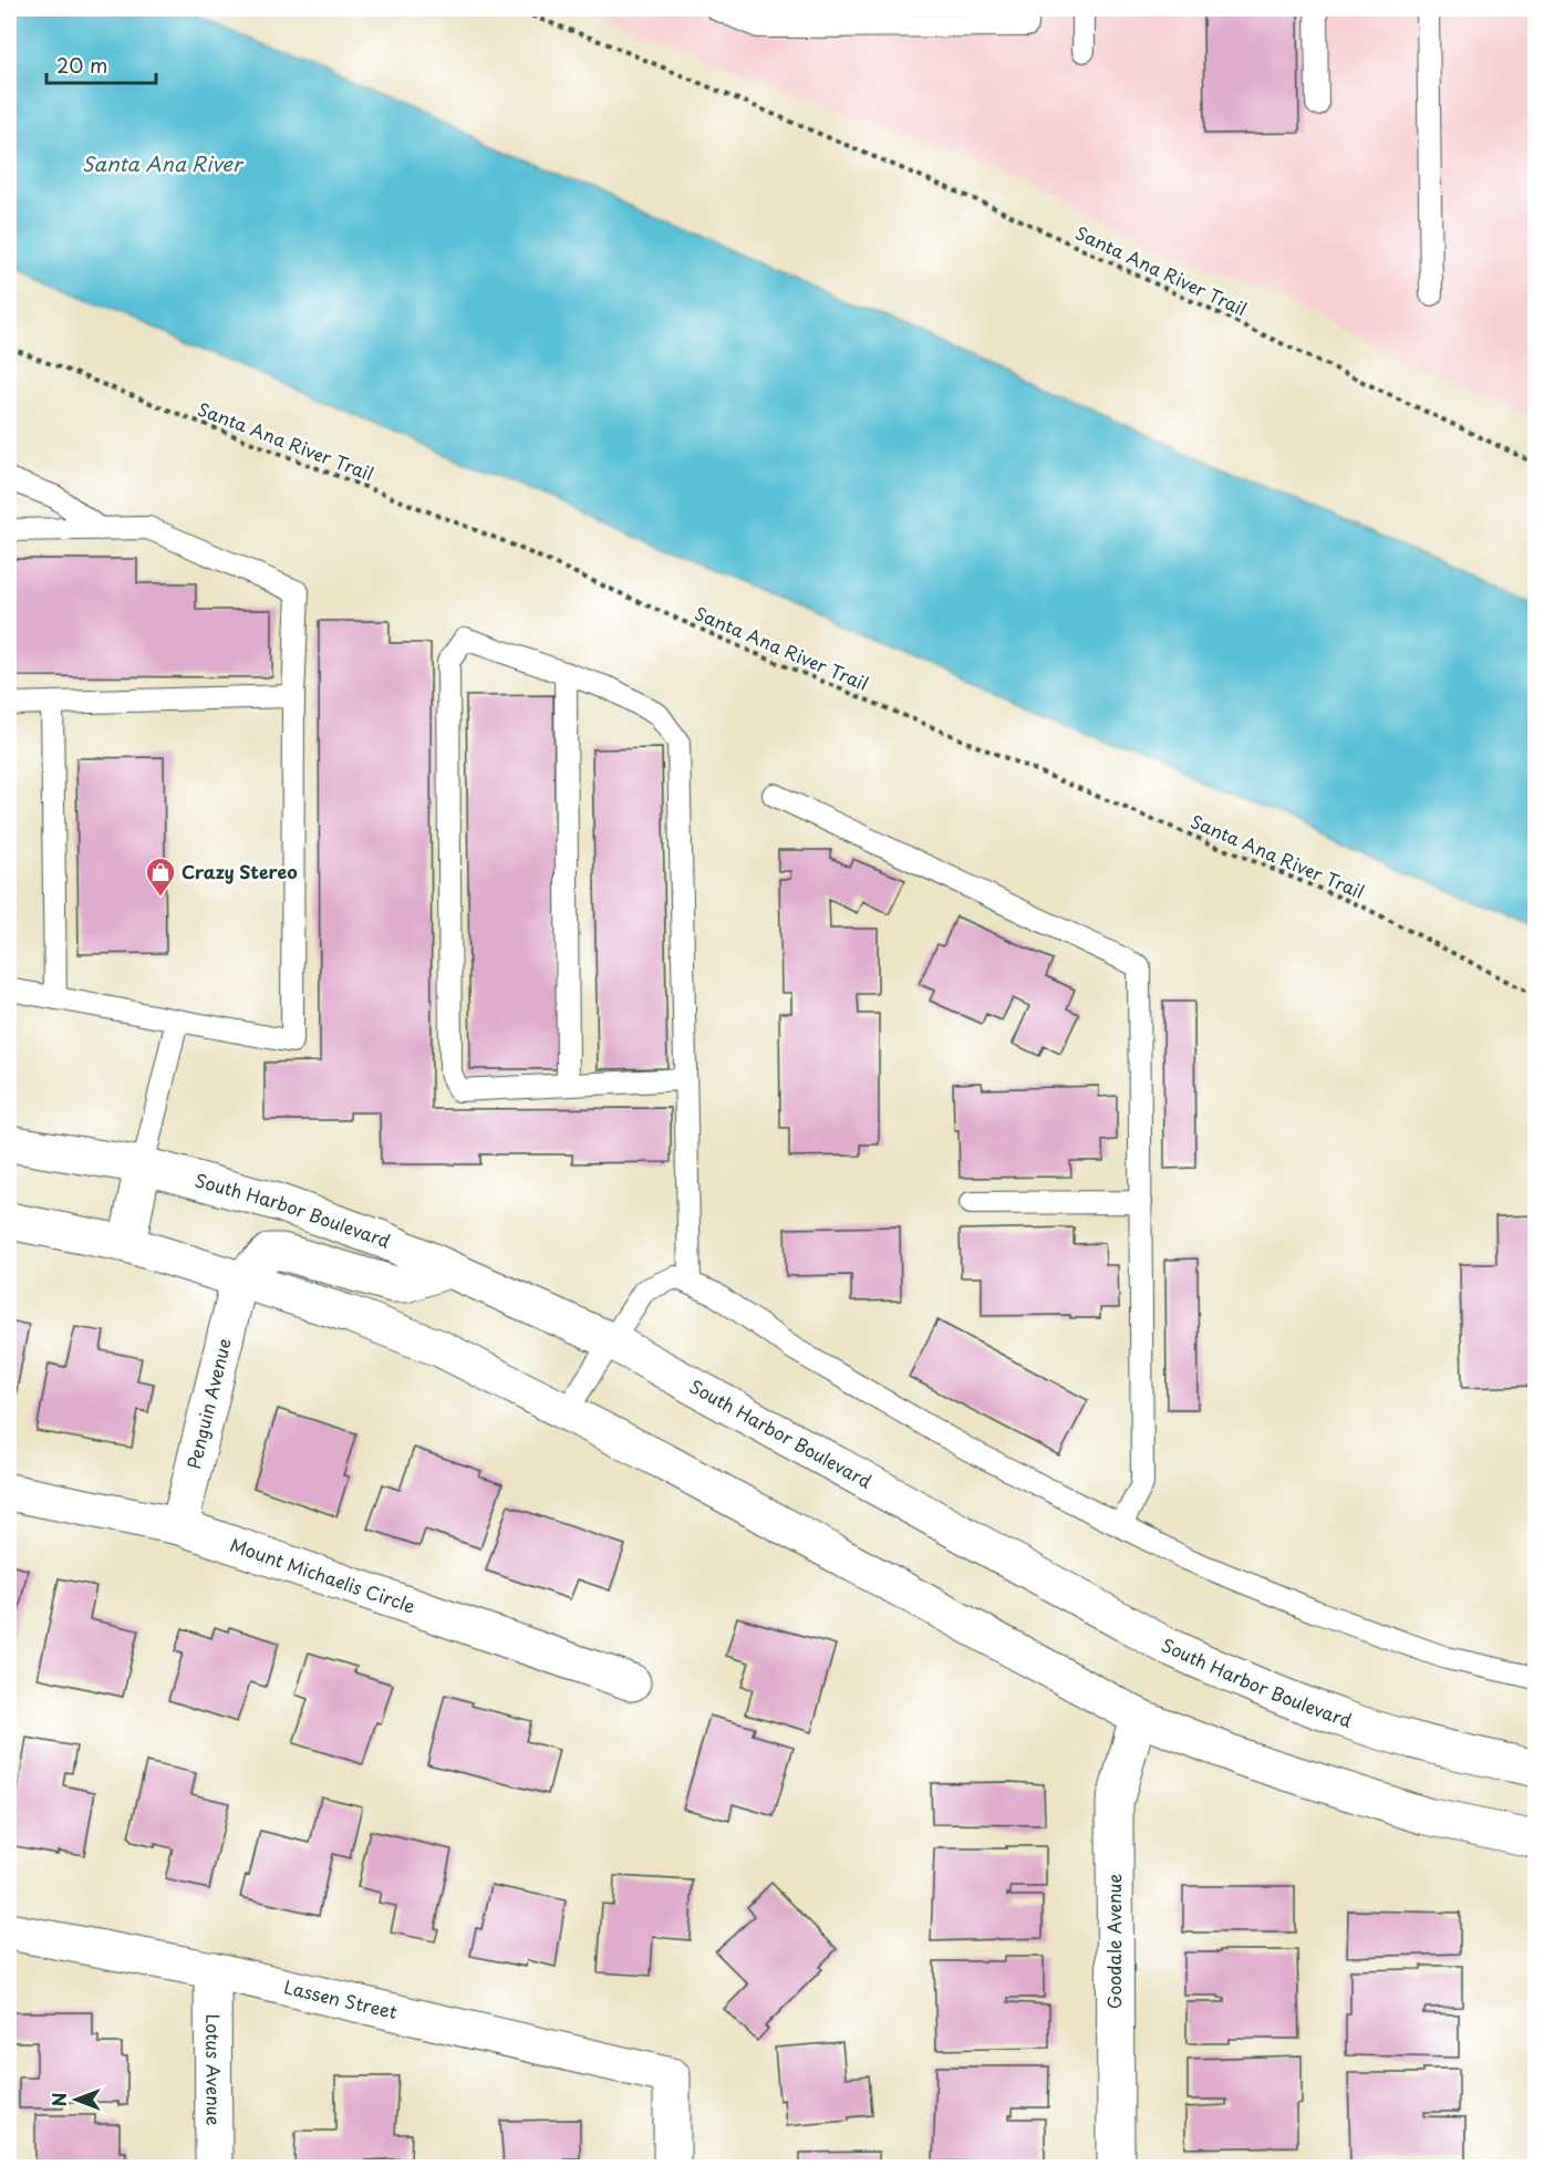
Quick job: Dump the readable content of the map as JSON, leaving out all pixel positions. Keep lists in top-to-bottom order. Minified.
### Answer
{"streets":{"main road":["South Harbor Boulevard","Penguin Avenue","Mount Michaelis Circle","Goodale Avenue","Lassen Street","Lotus Avenue"],"path":["Santa Ana River Trail"]},"crossings":[["Penguin Avenue","Mount Michaelis Circle"],["Lassen Street","Lotus Avenue"]],"water":["Santa Ana River"],"places":{"shop":["Crazy Stereo"]},"scale_bar":"20 m","north":"left"}
